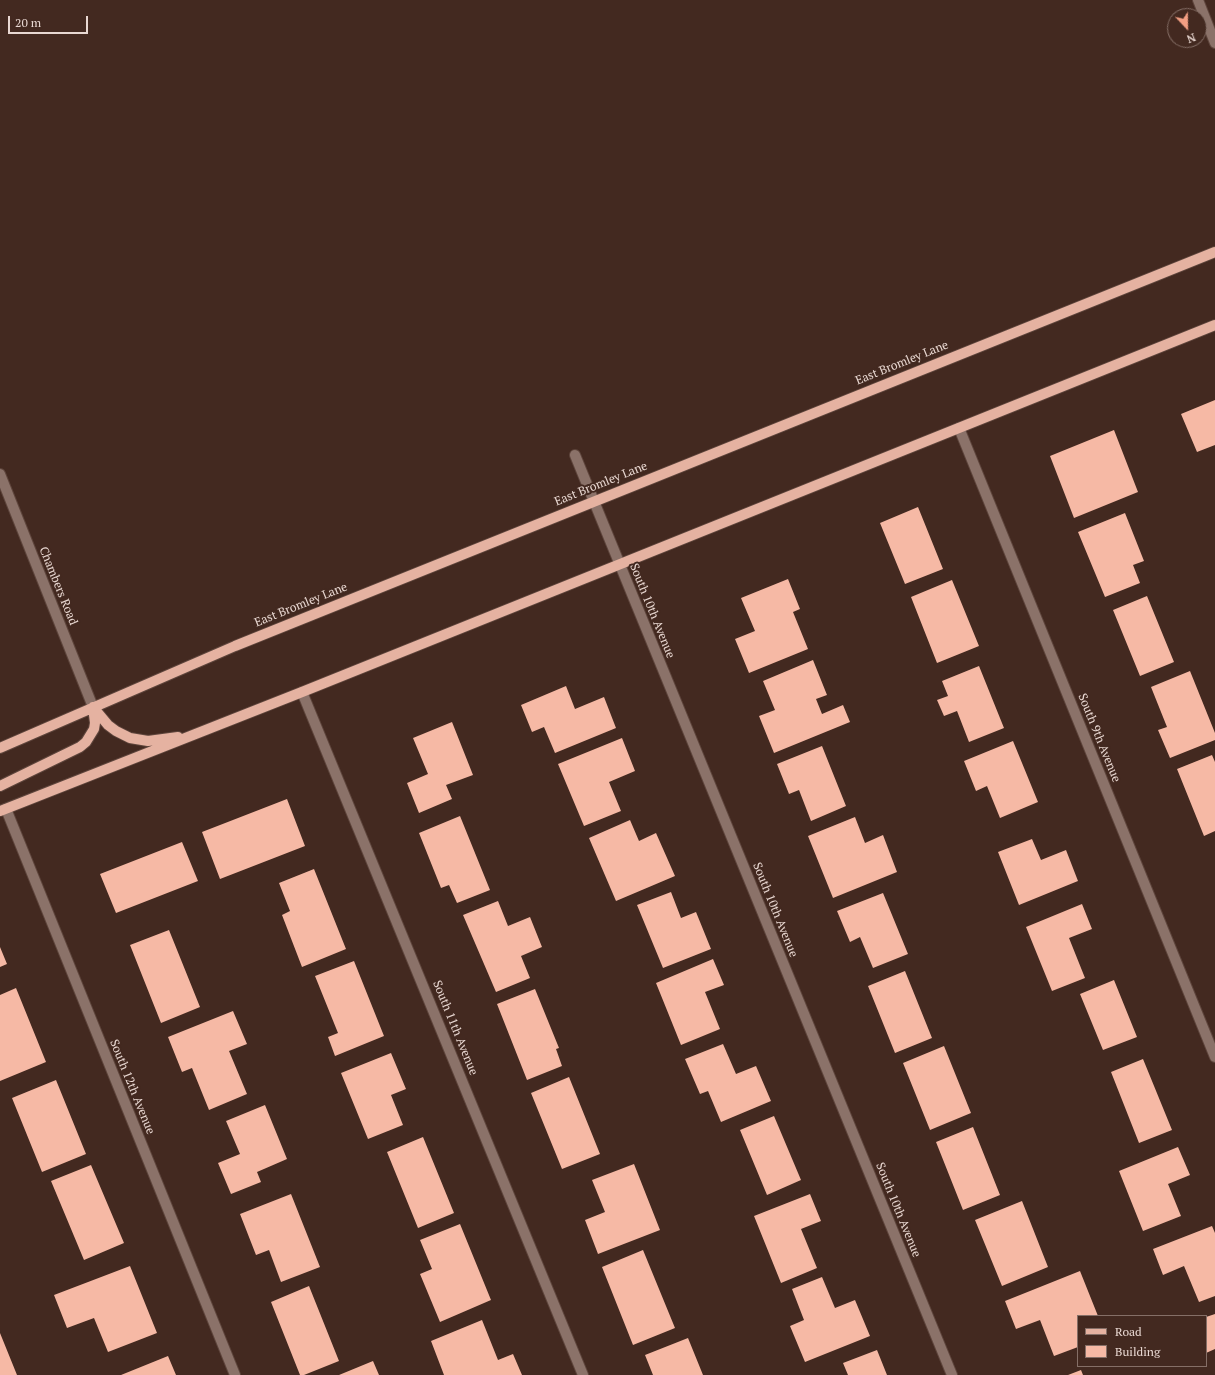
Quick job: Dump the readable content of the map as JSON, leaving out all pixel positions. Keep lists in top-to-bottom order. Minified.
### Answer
{"streets":{"main road":["East Bromley Lane"],"street":["Chambers Road","South 10th Avenue","South 9th Avenue","South 11th Avenue","South 12th Avenue"]},"crossings":[["East Bromley Lane","Chambers Road"],["East Bromley Lane","South 10th Avenue"]],"legend":["Road","Building"],"scale_bar":"20 m","north":"bottom"}
